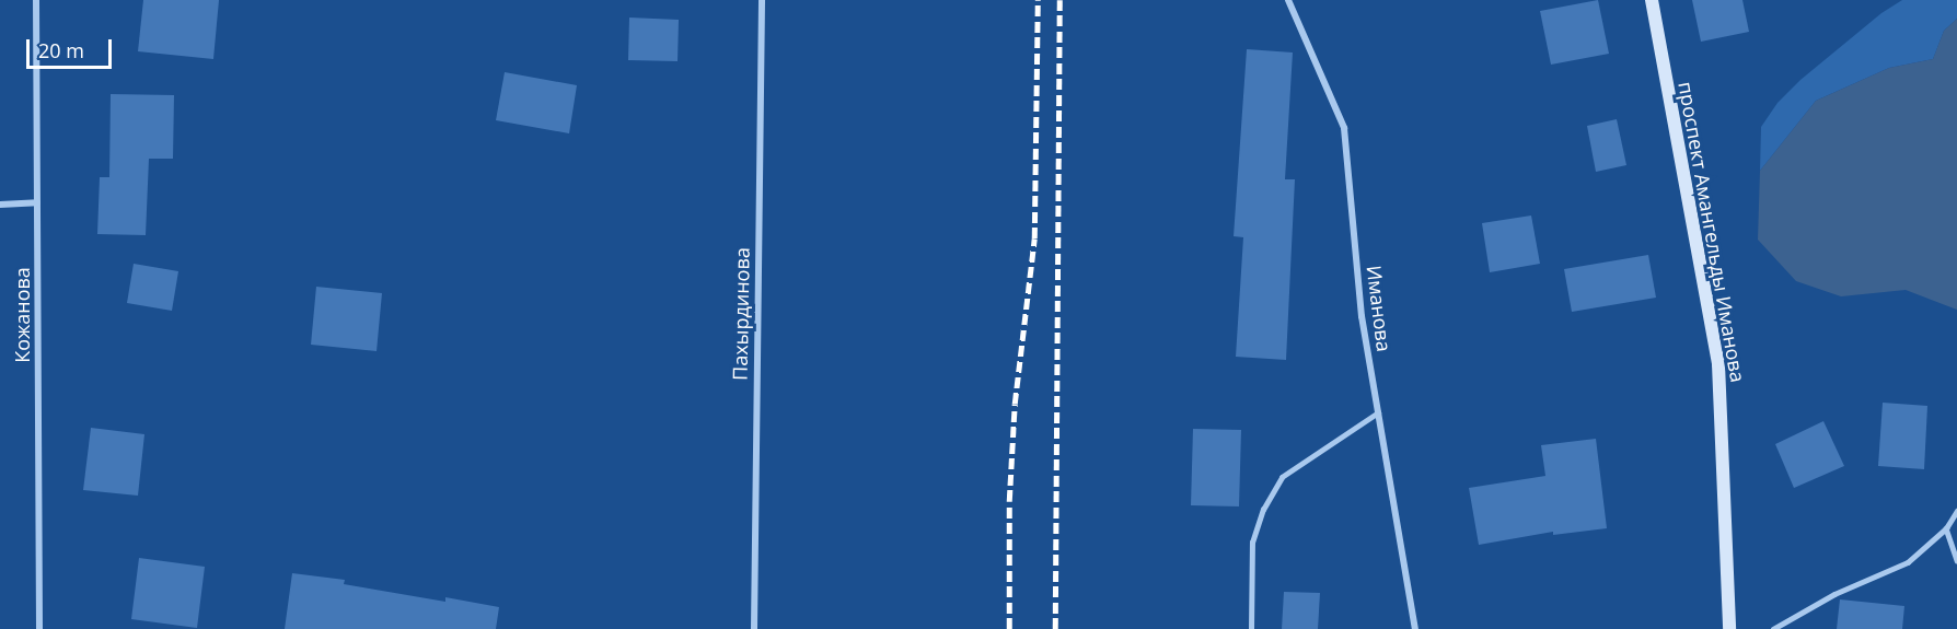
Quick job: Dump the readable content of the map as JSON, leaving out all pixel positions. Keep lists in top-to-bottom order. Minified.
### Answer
{"streets":{"main road":["проспект Амангельды Иманова"],"street":["Иманова","Пахырдинова","Кожанова"]},"scale_bar":"20 m"}
